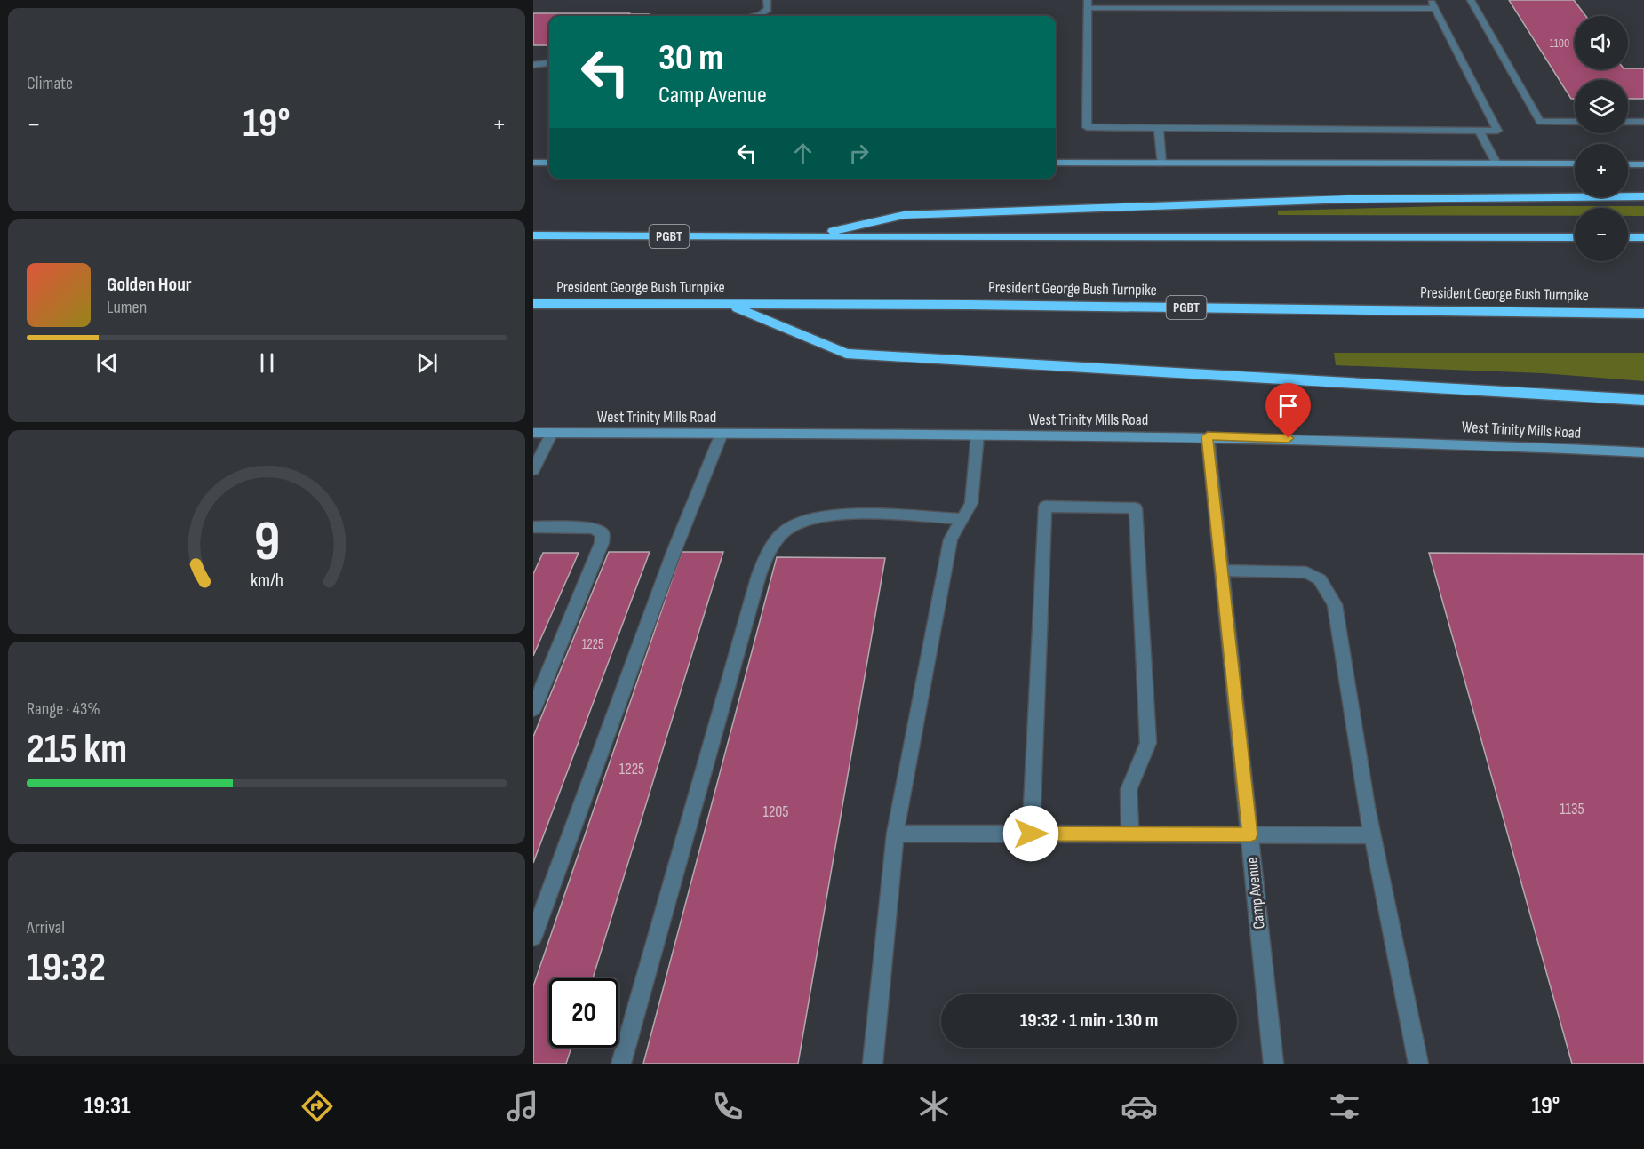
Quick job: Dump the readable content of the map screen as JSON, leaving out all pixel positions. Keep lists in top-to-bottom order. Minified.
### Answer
{"streets":{"highway":["PGBT","President George Bush Turnpike"],"main road":["West Trinity Mills Road"],"street":["Camp Avenue"]},"crossings":[["West Trinity Mills Road","Camp Avenue"]],"house_numbers":["1100","1225","1225","1135","1205"],"page":{"tile":["Climate",["Range · 43%","215 km"],["Arrival","19:32"]],"map_buttons":["+","−"],"turn":["30 m","Camp Avenue"],"heat":["−","19°","+"],"song":["Golden Hour","Lumen"],"limit":"20","trip":"19:32 · 1 min · 130 m","tabs":["19:31","19°"],"gauge":["9","km/h"]}}
